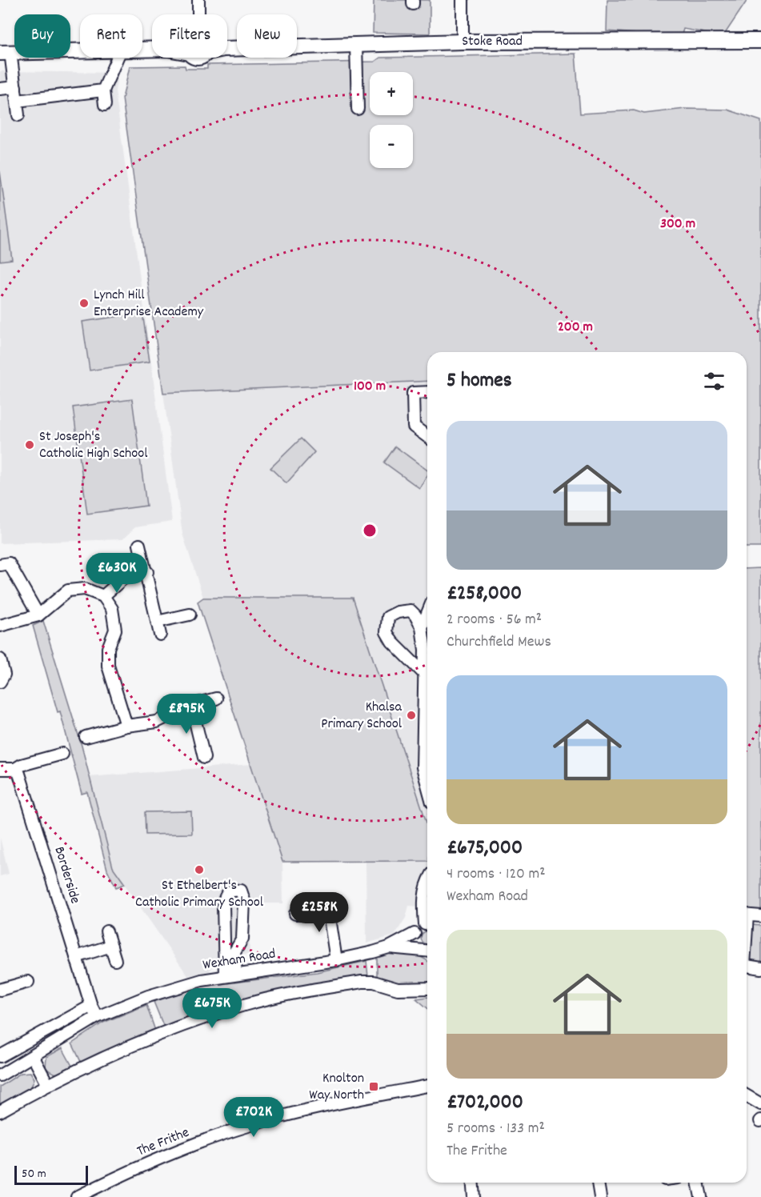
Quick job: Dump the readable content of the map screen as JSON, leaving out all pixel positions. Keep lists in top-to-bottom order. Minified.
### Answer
{"streets":{"main road":["Stoke Road"],"street":["Borderside","Wexham Road","The Frithe"]},"crossings":[["Borderside","Wexham Road"]],"places":{"other":["Lynch Hill Enterprise Academy","St Joseph's Catholic High School","Khalsa Primary School","St Ethelbert's Catholic Primary School"],"transit":["Knolton Way North"]},"scale_bar":"50 m","page":{"chip":["Buy","Rent","Filters","New"],"map_buttons":["+","−"],"heading":"5 homes","list":[{"name":"£258,000","note":"2 rooms · 56 m² · Churchfield Mews"},{"name":"£675,000","note":"4 rooms · 120 m² · Wexham Road"},{"name":"£702,000","note":"5 rooms · 133 m² · The Frithe"}],"price":["£630K","£895K","£258K","£675K","£702K"],"scale":"50 m"},"rings":["300 m","200 m","100 m"]}
